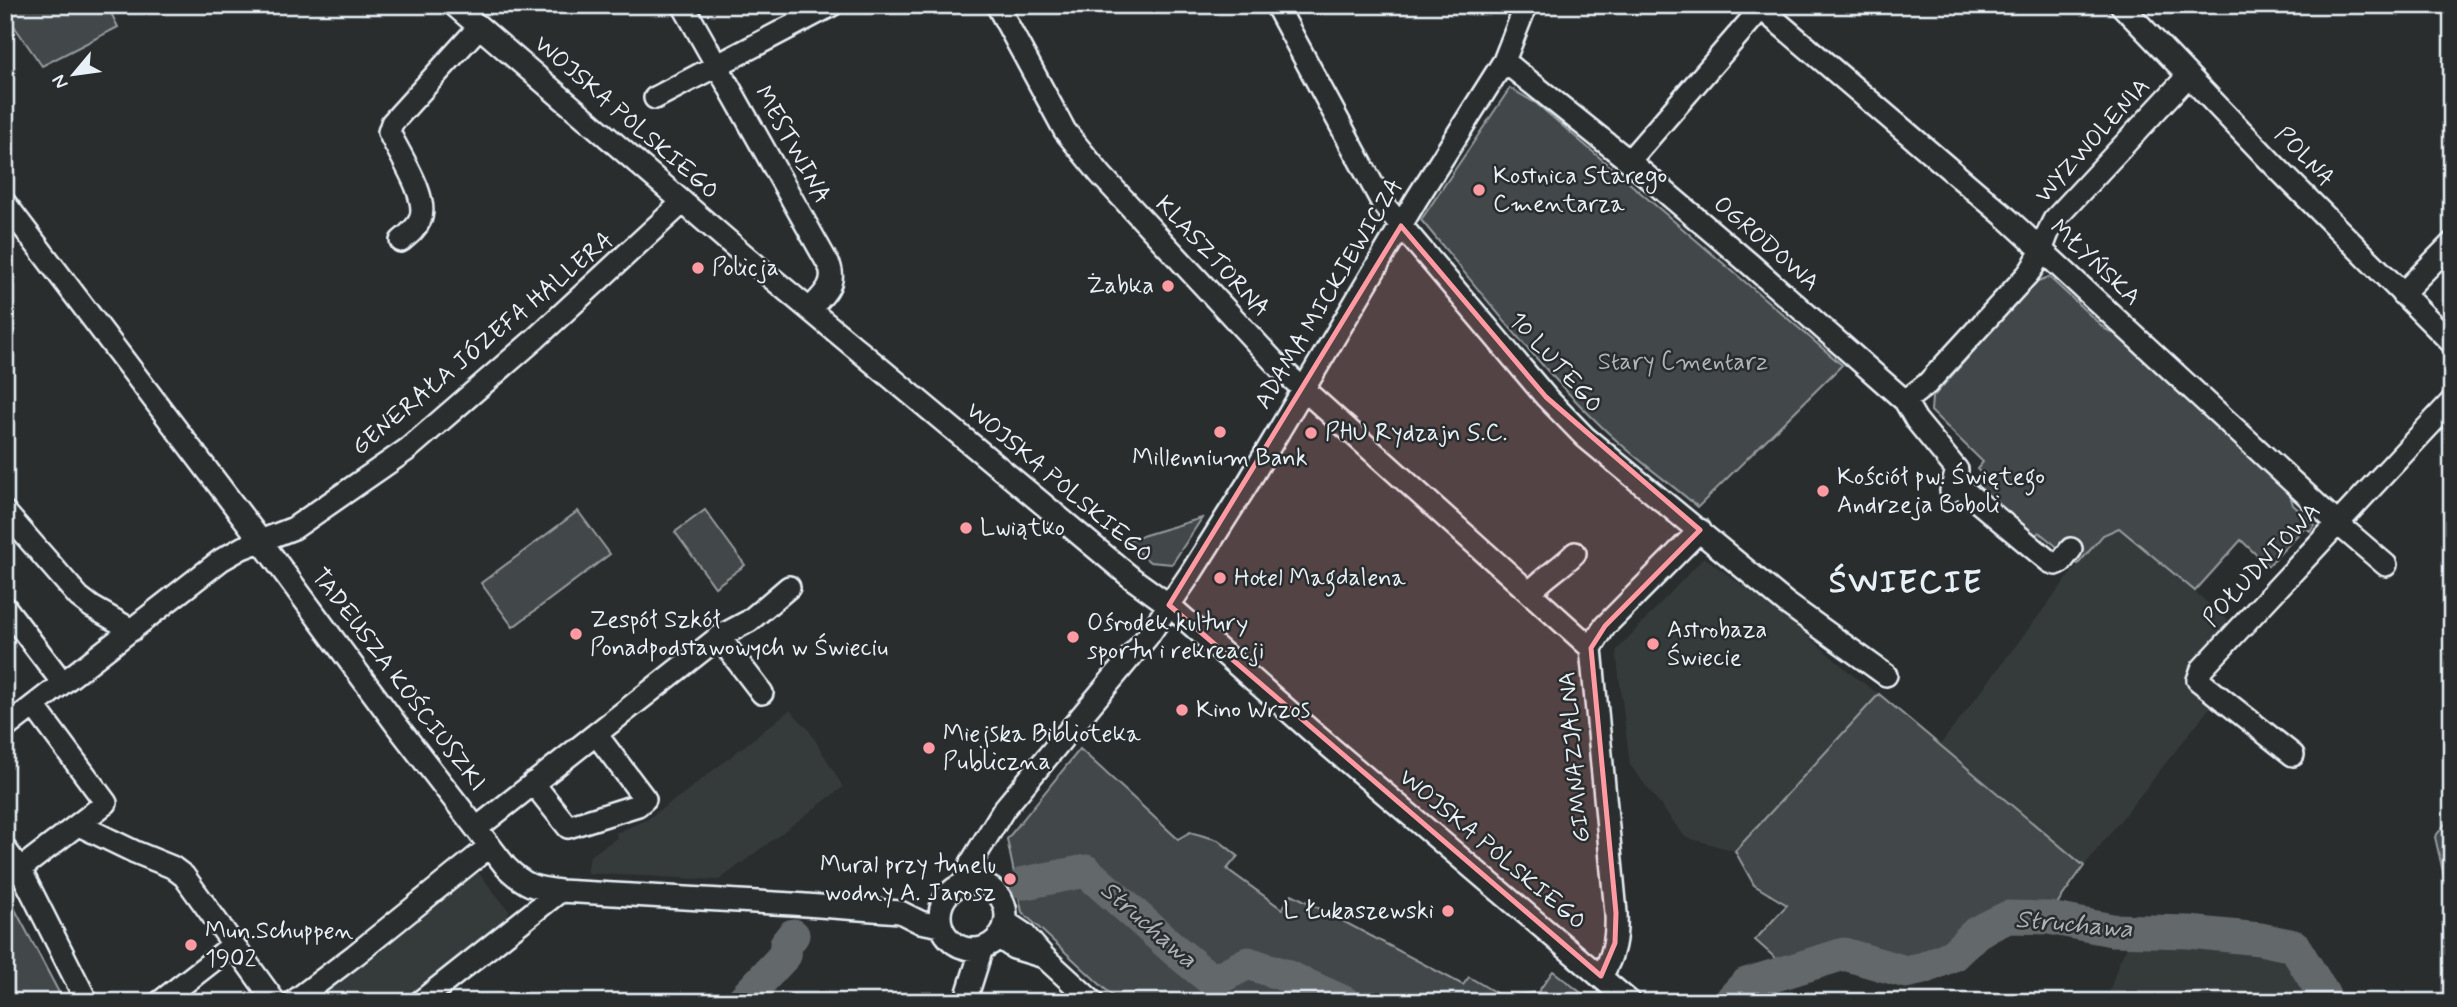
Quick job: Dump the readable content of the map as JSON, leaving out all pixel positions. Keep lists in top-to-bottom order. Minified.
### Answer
{"streets":{"street":["WOJSKA POLSKIEGO","WYZWOLENIA","MESTWINA","POLNA","OGRODOWA","KLASZTORNA","MŁYŃSKA","ADAMA MICKIEWICZA","GENERAŁA JÓZEFA HALLERA","10 LUTEGO","POŁUDNIOWA","TADEUSZA KOŚCIUSZKI","GIMNAZJALNA"]},"crossings":[["WOJSKA POLSKIEGO","MESTWINA"],["WOJSKA POLSKIEGO","ADAMA MICKIEWICZA"],["WOJSKA POLSKIEGO","GENERAŁA JÓZEFA HALLERA"],["WOJSKA POLSKIEGO","GIMNAZJALNA"],["WYZWOLENIA","POLNA"],["WYZWOLENIA","OGRODOWA"],["WYZWOLENIA","MŁYŃSKA"],["OGRODOWA","ADAMA MICKIEWICZA"],["KLASZTORNA","ADAMA MICKIEWICZA"],["KLASZTORNA","GIMNAZJALNA"],["MŁYŃSKA","POŁUDNIOWA"],["ADAMA MICKIEWICZA","10 LUTEGO"],["ADAMA MICKIEWICZA","TADEUSZA KOŚCIUSZKI"],["GENERAŁA JÓZEFA HALLERA","TADEUSZA KOŚCIUSZKI"],["10 LUTEGO","GIMNAZJALNA"]],"districts":["ŚWIECIE"],"water":["Struchawa"],"parks":["Stary Cmentarz"],"places":["Kostnica Starego Cmentarza","Policja","Żabka","Millennium Bank","PHU Rydzajn S.C.","Kościół pw. Świętego Andrzeja Boboli","Lwiątko","Hotel Magdalena","Zespół Szkół Ponadpodstawowych w Świeciu","Ośrodek kultury sportu i rekreacji","Astrobaza Świecie","Kino Wrzos","Miejska Biblioteka Publiczna","Mural przy tunelu wodny A. Jarosz","L Łukaszewski","Mun.Schuppen 1902"],"north":"bottom left"}
